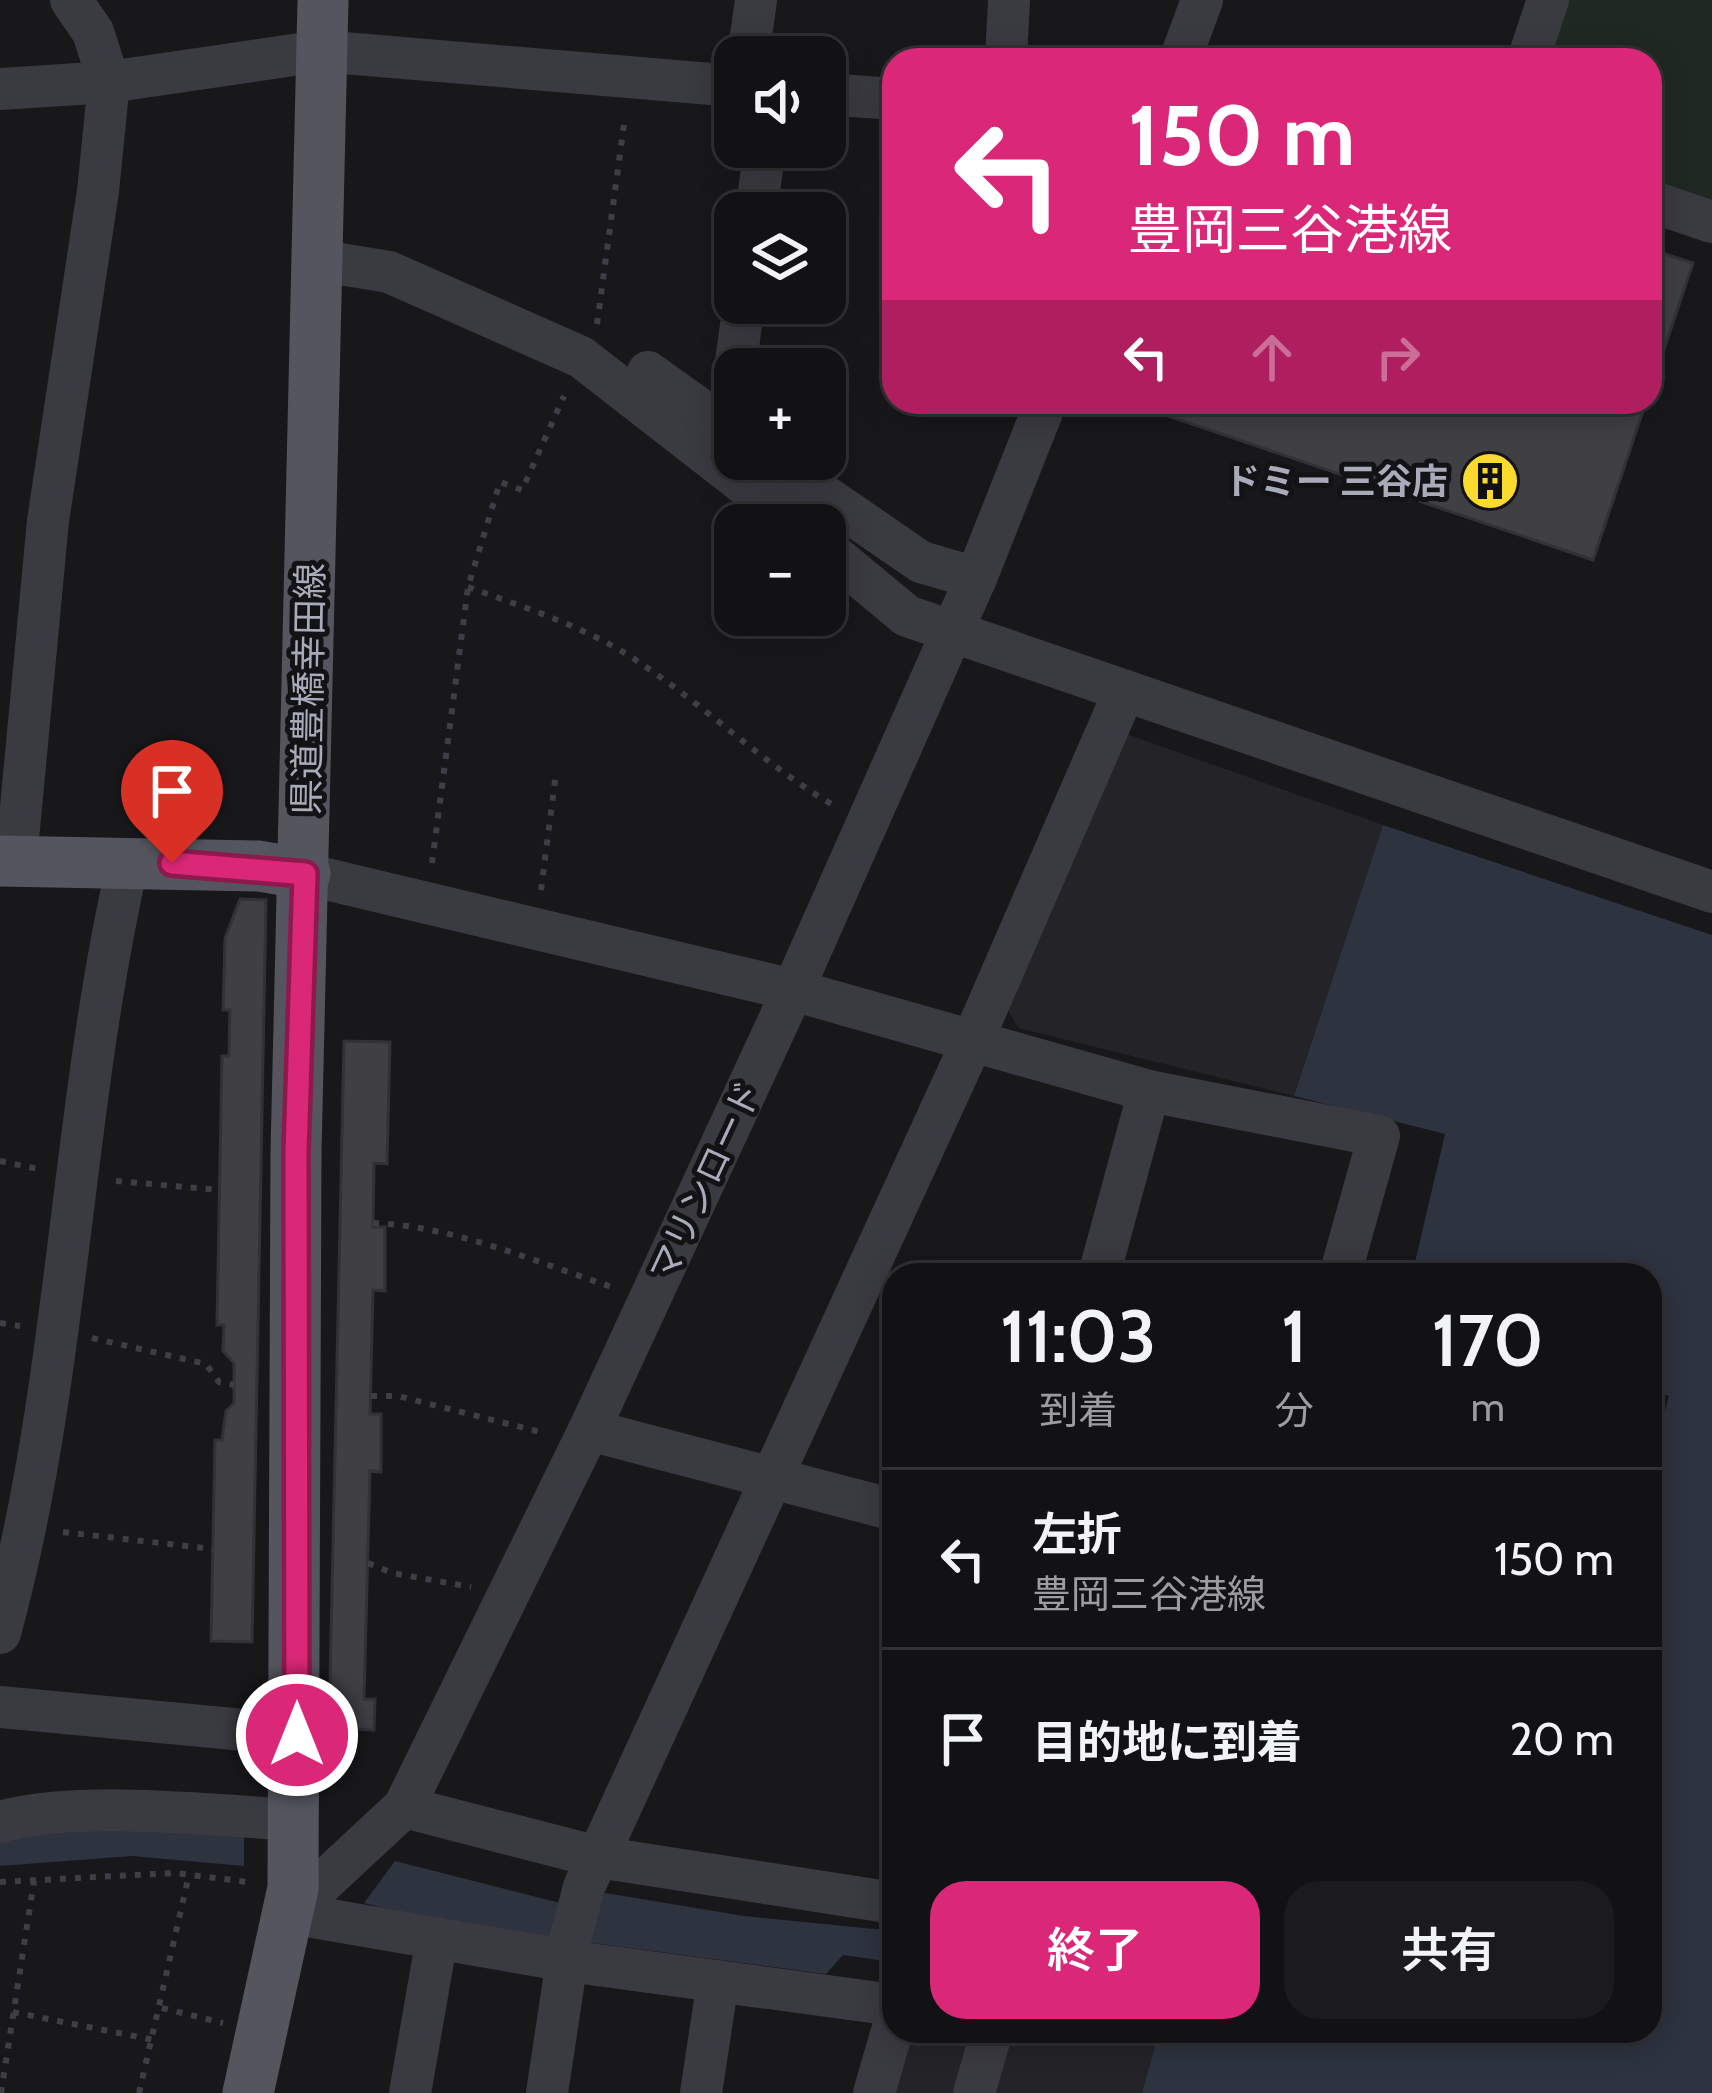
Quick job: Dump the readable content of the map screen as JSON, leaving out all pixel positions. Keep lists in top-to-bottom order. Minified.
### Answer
{"streets":{"main road":["県道豊橋幸田線"],"street":["マリンロード"]},"crossings":[["県道豊橋幸田線","マリンロード"]],"places":{"building":["ドミー 三谷店"]},"page":{"map_buttons":["+","−"],"turn":["150 m","豊岡三谷港線"],"eta":["11:03","到着","1","分","170","m"],"list":[{"name":"左折","note":"豊岡三谷港線","value":"150 m"},{"name":"目的地に到着","value":"20 m"}],"buttons":["終了","共有"]}}
